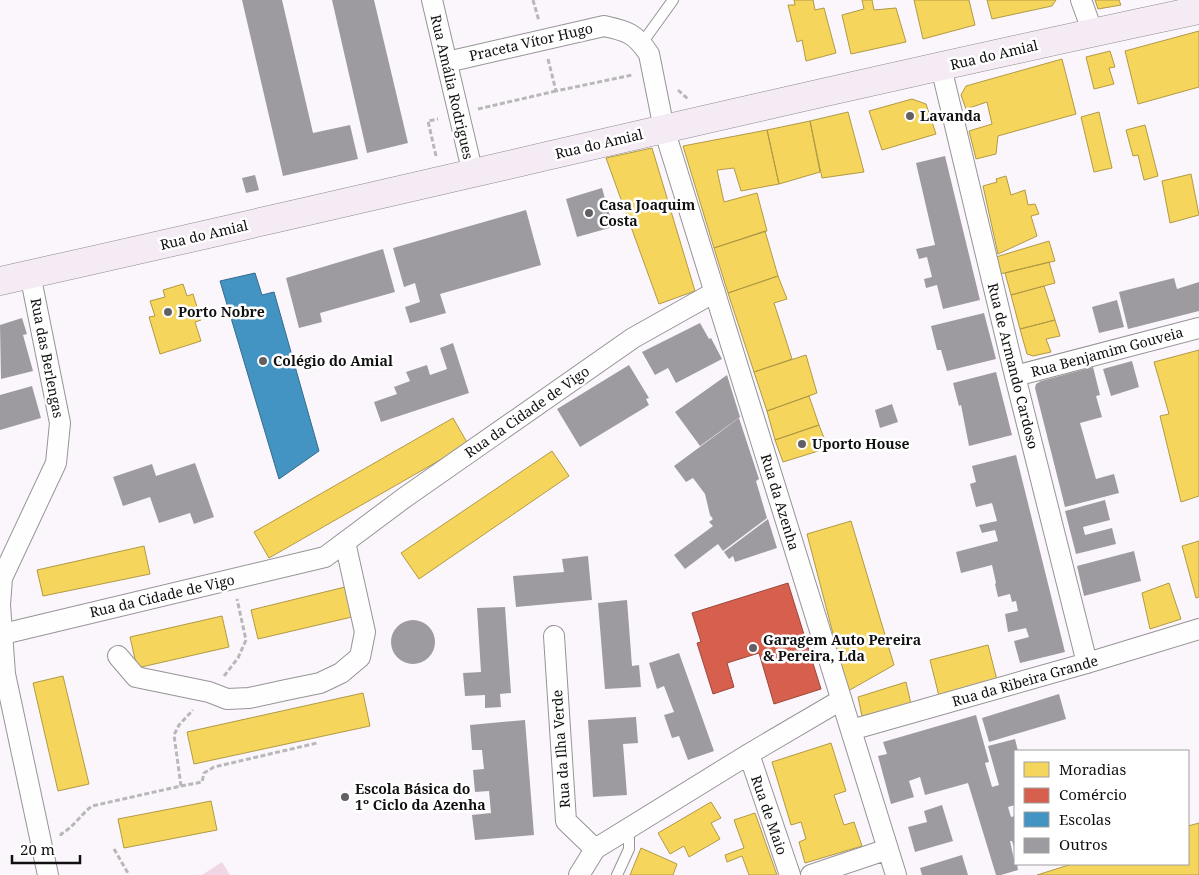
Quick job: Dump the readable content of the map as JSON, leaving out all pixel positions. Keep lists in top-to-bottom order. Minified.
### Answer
{"streets":{"main road":["Rua do Amial"],"street":["Praceta Vítor Hugo","Rua Amália Rodrigues","Rua Benjamim Gouveia","Rua das Berlengas","Rua de Armando Cardoso","Rua da Cidade de Vigo","Rua da Azenha","Rua da Ribeira Grande","Rua da Ilha Verde","Rua de Maio"]},"crossings":[["Praceta Vítor Hugo","Rua Amália Rodrigues"],["Rua do Amial","Rua Amália Rodrigues"],["Rua do Amial","Rua das Berlengas"],["Rua do Amial","Rua de Armando Cardoso"],["Rua do Amial","Rua da Azenha"],["Rua Benjamim Gouveia","Rua de Armando Cardoso"],["Rua das Berlengas","Rua da Cidade de Vigo"],["Rua de Armando Cardoso","Rua da Ribeira Grande"],["Rua da Cidade de Vigo","Rua da Azenha"],["Rua da Azenha","Rua da Ribeira Grande"]],"places":["Lavanda","Casa Joaquim Costa","Porto Nobre","Colégio do Amial","Uporto House","Garagem Auto Pereira & Pereira, Lda","Escola Básica do 1º Ciclo da Azenha"],"legend":["Moradias","Comércio","Escolas","Outros"],"scale_bar":"20 m"}
